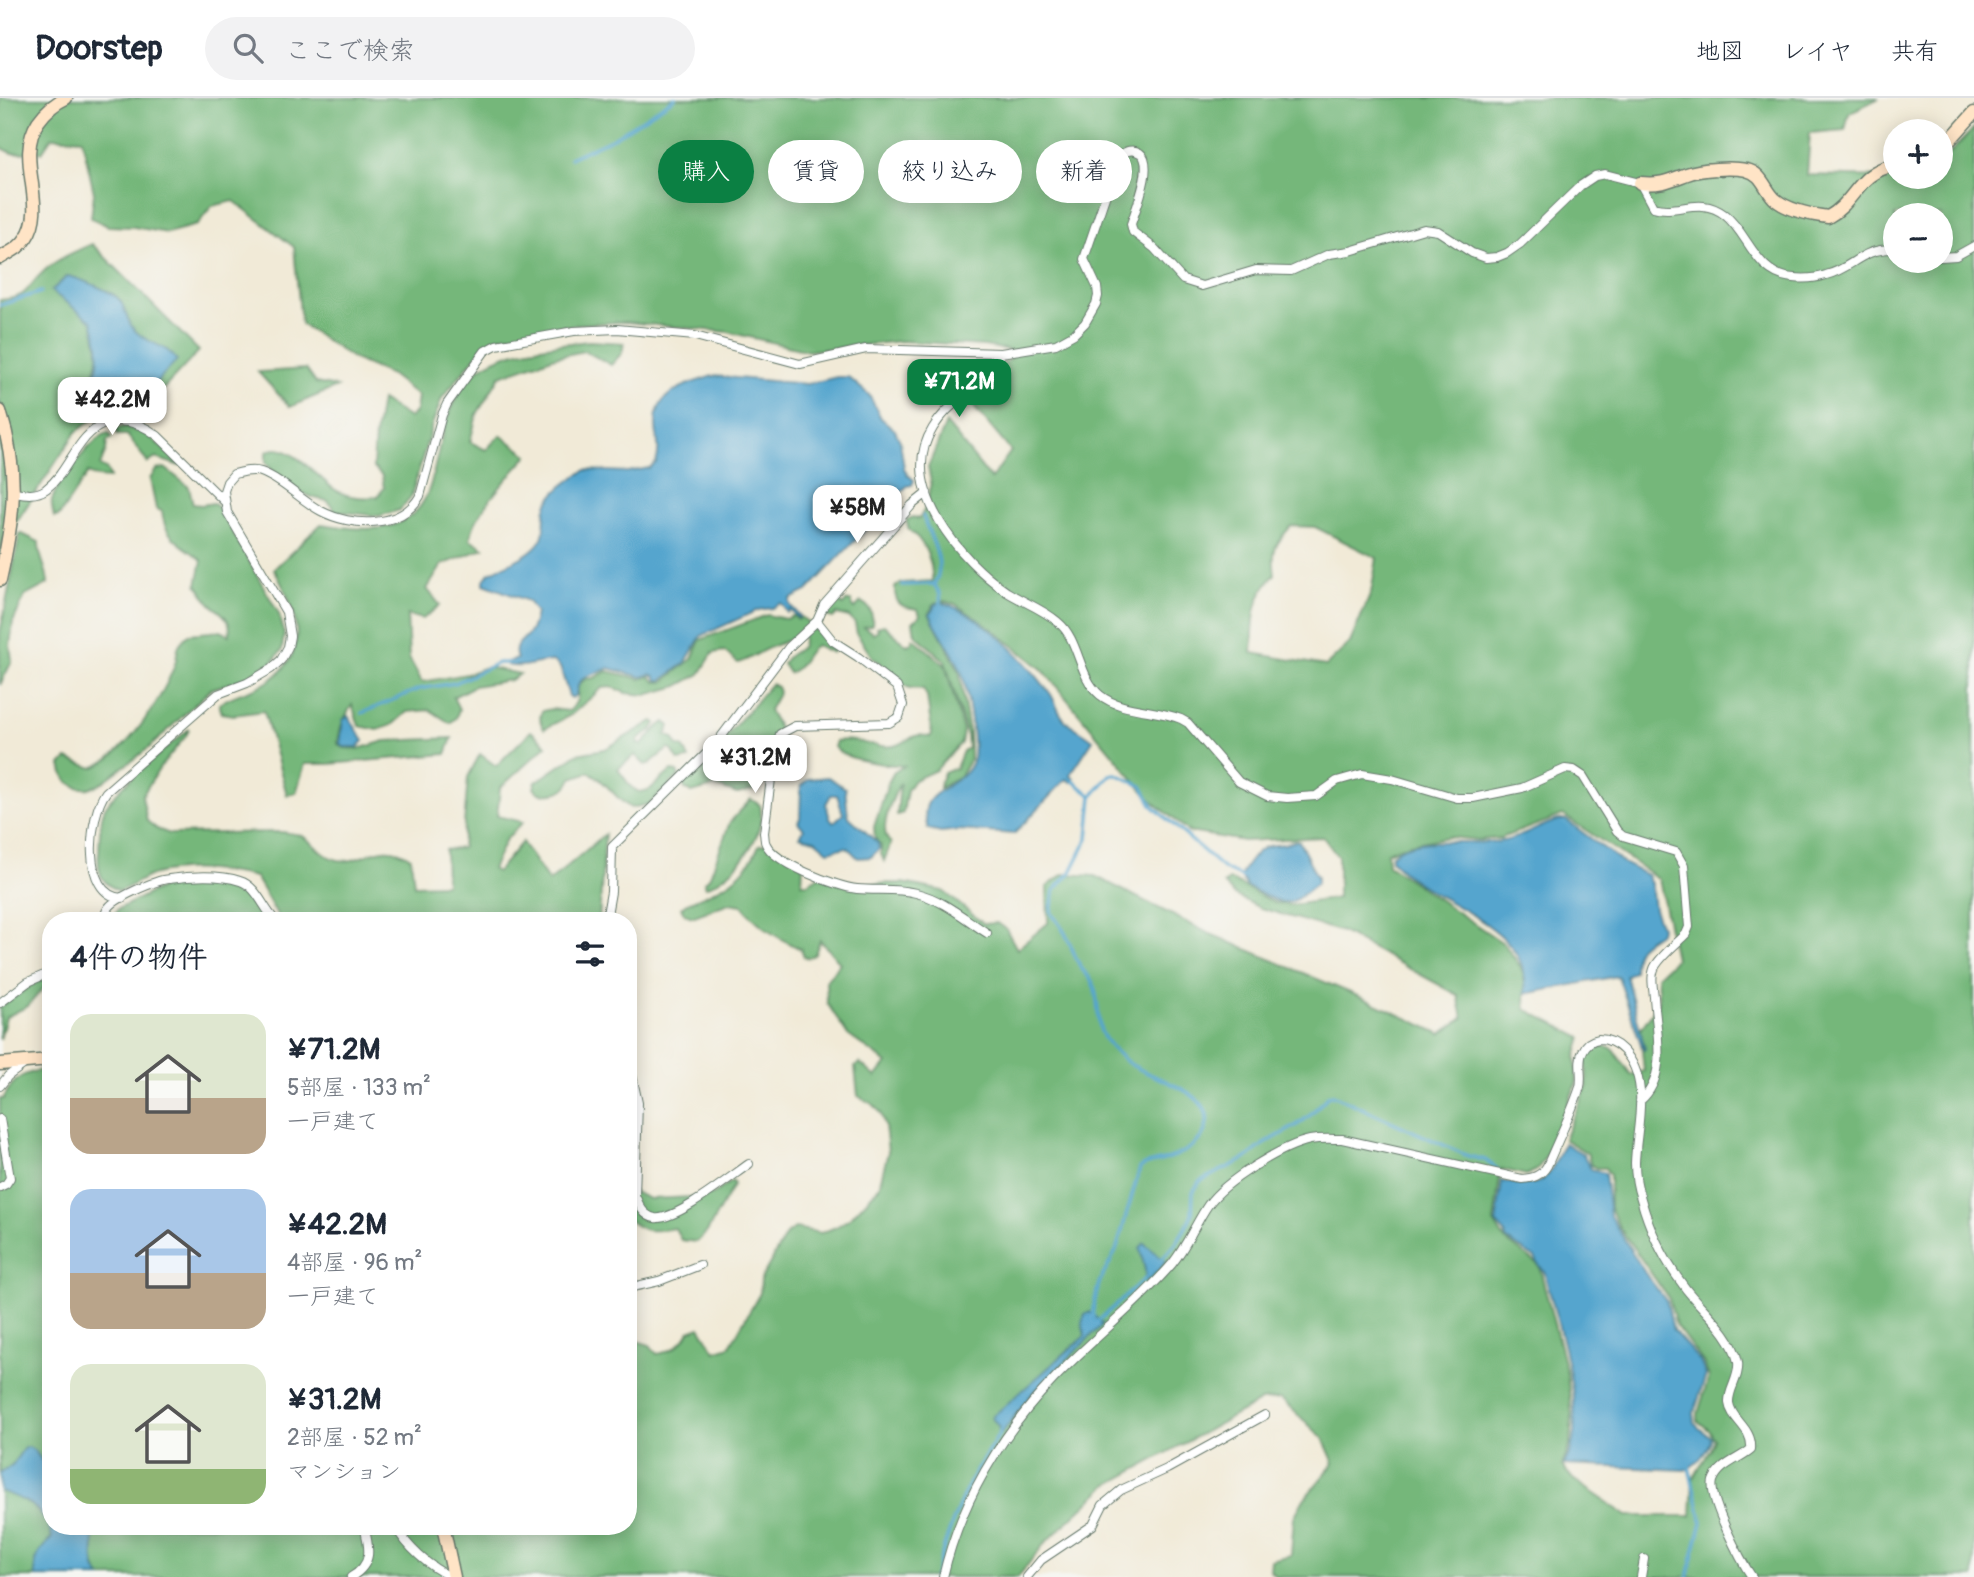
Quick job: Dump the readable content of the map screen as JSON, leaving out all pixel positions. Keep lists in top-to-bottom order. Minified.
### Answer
{"page":{"header":"Doorstep","search":"ここで検索","nav":["地図","レイヤ","共有"],"map_buttons":["+","−"],"chip":["購入","賃貸","絞り込み","新着"],"price":["¥71.2M","¥42.2M","¥58M","¥31.2M"],"heading":"4件の物件","list":[{"name":"¥71.2M","note":"5部屋 · 133 m² · 一戸建て"},{"name":"¥42.2M","note":"4部屋 · 96 m² · 一戸建て"},{"name":"¥31.2M","note":"2部屋 · 52 m² · マンション"}]}}
